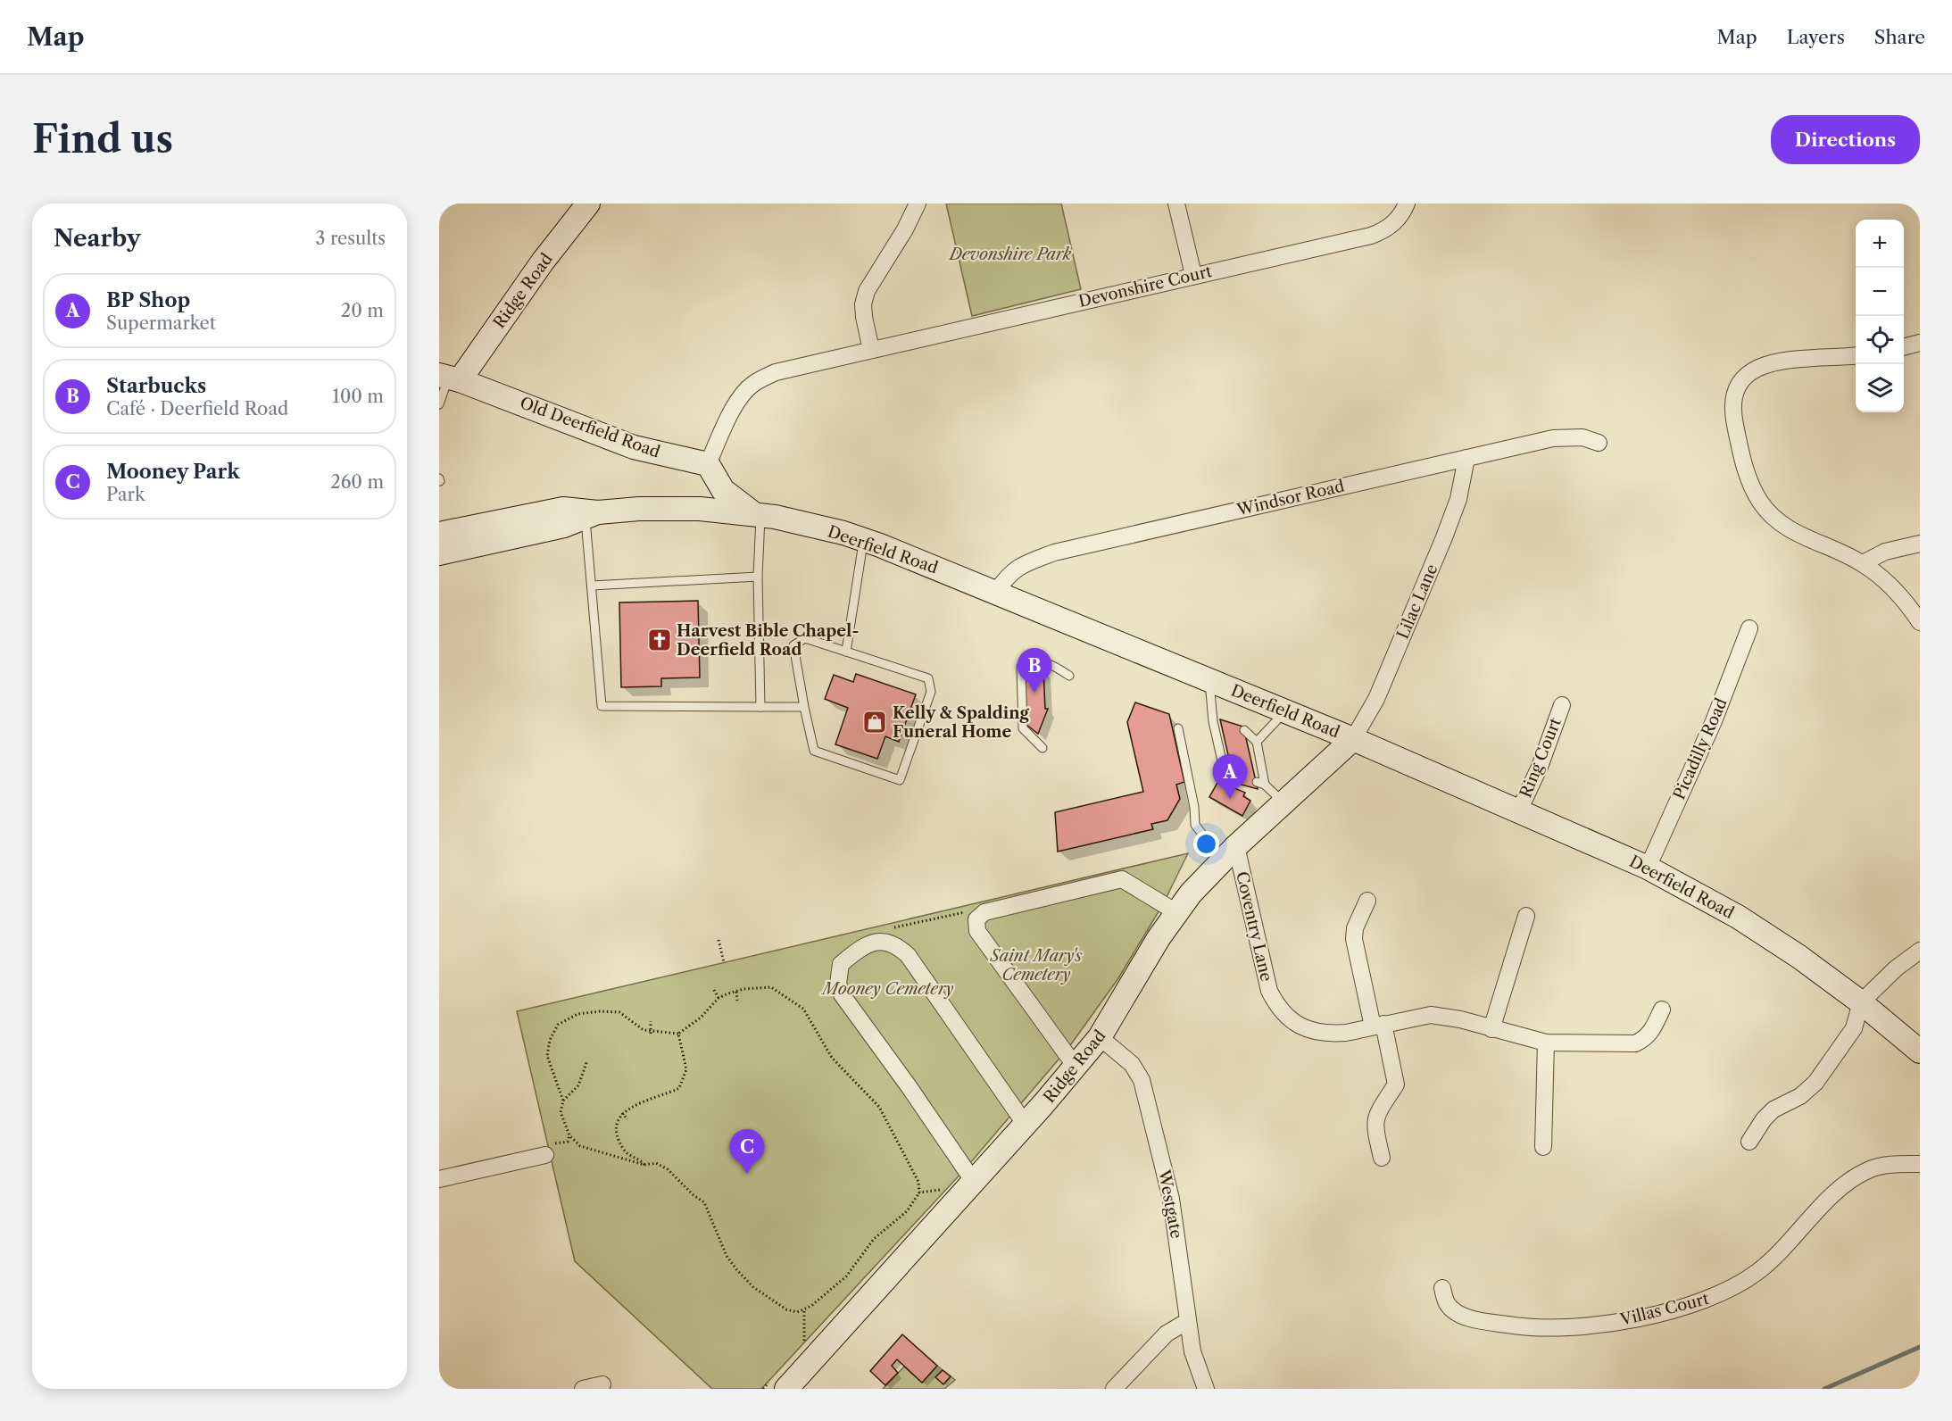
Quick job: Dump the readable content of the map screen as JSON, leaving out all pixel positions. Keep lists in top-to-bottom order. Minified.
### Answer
{"streets":{"main road":["Ridge Road","Old Deerfield Road","Deerfield Road"],"street":["Devonshire Court","Windsor Road","Lilac Lane","Picadilly Road","Ring Court","Coventry Lane","Westgate","Villas Court"]},"crossings":[["Devonshire Court","Old Deerfield Road"],["Ridge Road","Old Deerfield Road"],["Ridge Road","Deerfield Road"],["Ridge Road","Lilac Lane"],["Ridge Road","Coventry Lane"],["Ridge Road","Westgate"],["Windsor Road","Deerfield Road"],["Windsor Road","Lilac Lane"],["Deerfield Road","Lilac Lane"],["Deerfield Road","Picadilly Road"],["Deerfield Road","Ring Court"]],"parks":["Devonshire Park","Saint Mary's Cemetery","Mooney Cemetery"],"places":{"church":["Harvest Bible Chapel- Deerfield Road"],"shop":["Kelly & Spalding Funeral Home"]},"page":{"header":"Map","nav":["Map","Layers","Share"],"buttons":"Directions","title":"Find us","heading":["Nearby","3 results"],"map_buttons":["+","−"],"list":[{"mark":"A","name":"BP Shop","note":"Supermarket","value":"20 m"},{"mark":"B","name":"Starbucks","note":"Café · Deerfield Road","value":"100 m"},{"mark":"C","name":"Mooney Park","note":"Park","value":"260 m"}],"pins":["B","A","C"]}}
